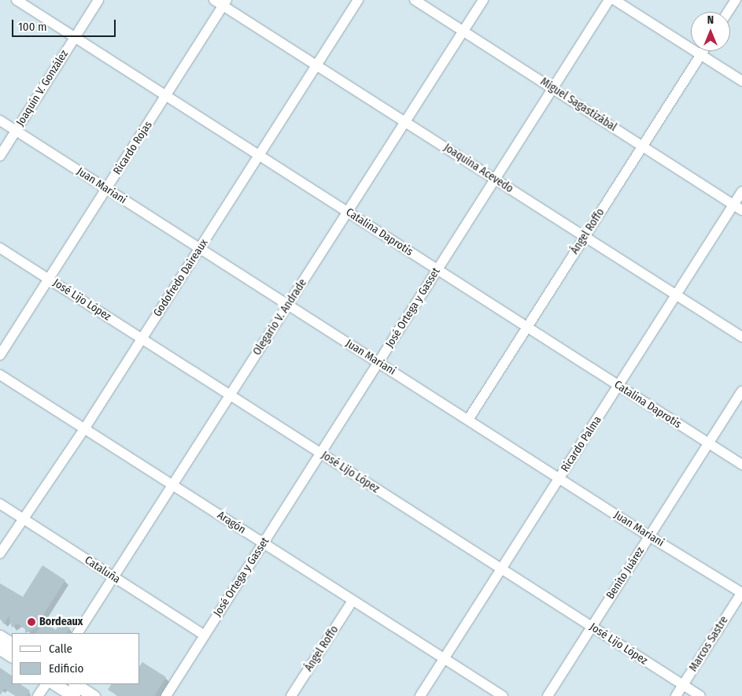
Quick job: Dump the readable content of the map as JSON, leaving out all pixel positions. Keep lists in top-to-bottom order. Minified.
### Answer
{"streets":{"street":["Joaquín V. González","Miguel Sagastizábal","Ricardo Rojas","Joaquina Acevedo","Juan Mariani","Ángel Roffo","Catalina Daprotis","Godofredo Daireaux","José Lijo López","José Ortega y Gasset","Olegario V. Andrade","Ricardo Palma","Aragón","Cataluña","Benito Juárez","Marcos Sastre"]},"crossings":[["Joaquín V. González","Juan Mariani"],["Joaquín V. González","Catalina Daprotis"],["Miguel Sagastizábal","Ángel Roffo"],["Miguel Sagastizábal","José Ortega y Gasset"],["Miguel Sagastizábal","Olegario V. Andrade"],["Miguel Sagastizábal","Ricardo Palma"],["Ricardo Rojas","Joaquina Acevedo"],["Ricardo Rojas","Juan Mariani"],["Ricardo Rojas","Catalina Daprotis"],["Ricardo Rojas","José Lijo López"],["Joaquina Acevedo","Ángel Roffo"],["Joaquina Acevedo","Godofredo Daireaux"],["Joaquina Acevedo","José Ortega y Gasset"],["Joaquina Acevedo","Olegario V. Andrade"],["Joaquina Acevedo","Ricardo Palma"],["Juan Mariani","Ángel Roffo"],["Juan Mariani","Godofredo Daireaux"],["Juan Mariani","José Ortega y Gasset"],["Juan Mariani","Olegario V. Andrade"],["Juan Mariani","Ricardo Palma"],["Juan Mariani","Benito Juárez"],["Juan Mariani","Marcos Sastre"],["Ángel Roffo","Catalina Daprotis"],["Ángel Roffo","Aragón"],["Catalina Daprotis","Godofredo Daireaux"],["Catalina Daprotis","José Ortega y Gasset"],["Catalina Daprotis","Olegario V. Andrade"],["Catalina Daprotis","Ricardo Palma"],["Catalina Daprotis","Benito Juárez"],["Godofredo Daireaux","José Lijo López"],["Godofredo Daireaux","Aragón"],["Godofredo Daireaux","Cataluña"],["José Lijo López","José Ortega y Gasset"],["José Lijo López","Olegario V. Andrade"],["José Lijo López","Ricardo Palma"],["José Lijo López","Benito Juárez"],["José Lijo López","Marcos Sastre"],["José Ortega y Gasset","Aragón"],["José Ortega y Gasset","Cataluña"],["Olegario V. Andrade","Aragón"],["Olegario V. Andrade","Cataluña"],["Ricardo Palma","Aragón"]],"places":["Bordeaux"],"legend":["Calle","Edificio"],"scale_bar":"100 m","north":"top"}
